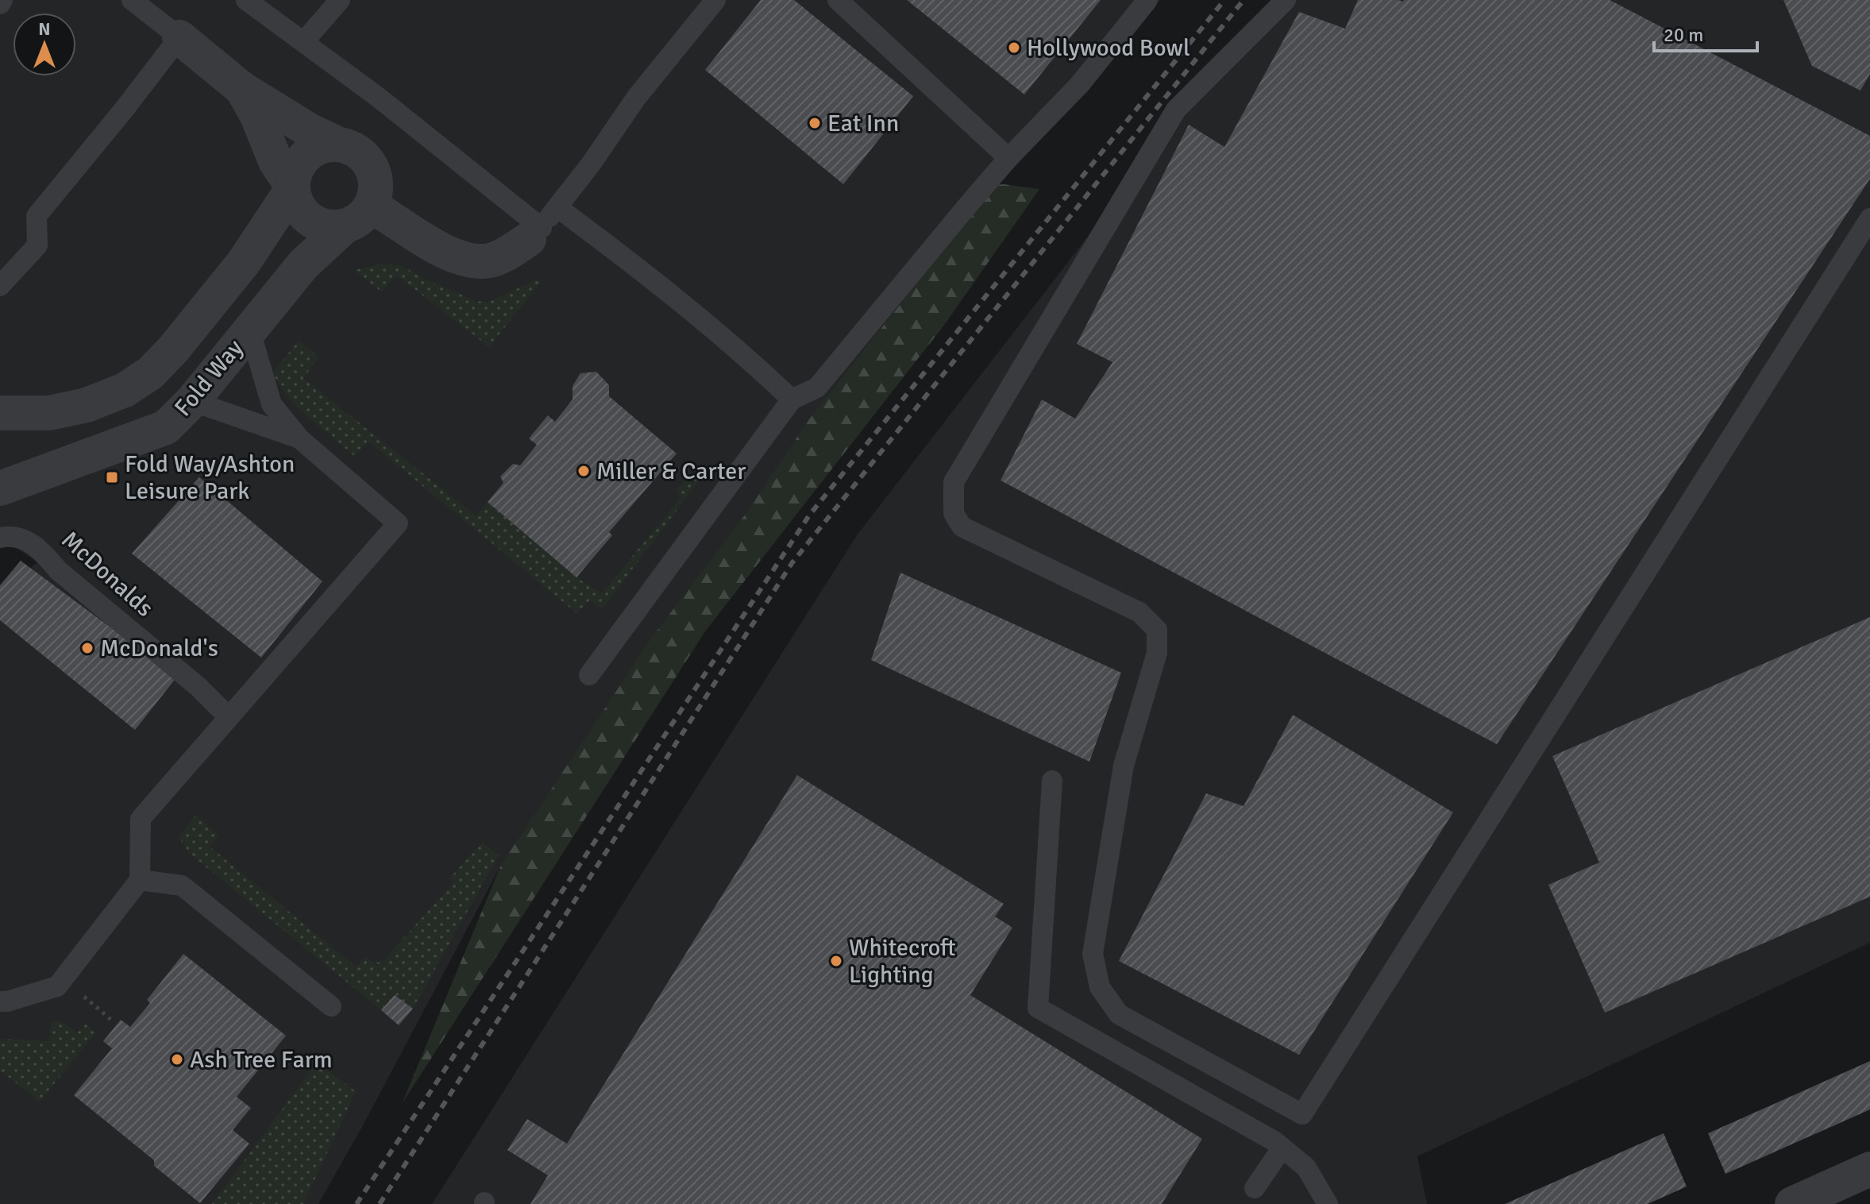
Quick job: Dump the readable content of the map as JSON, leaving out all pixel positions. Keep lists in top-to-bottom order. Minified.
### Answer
{"streets":{"street":["Fold Way"],"lane":["McDonalds"]},"places":{"other":["Hollywood Bowl","Eat Inn","Miller & Carter","McDonald's","Whitecroft Lighting","Ash Tree Farm"],"transit":["Fold Way/Ashton Leisure Park"]},"scale_bar":"20 m","north":"top"}
